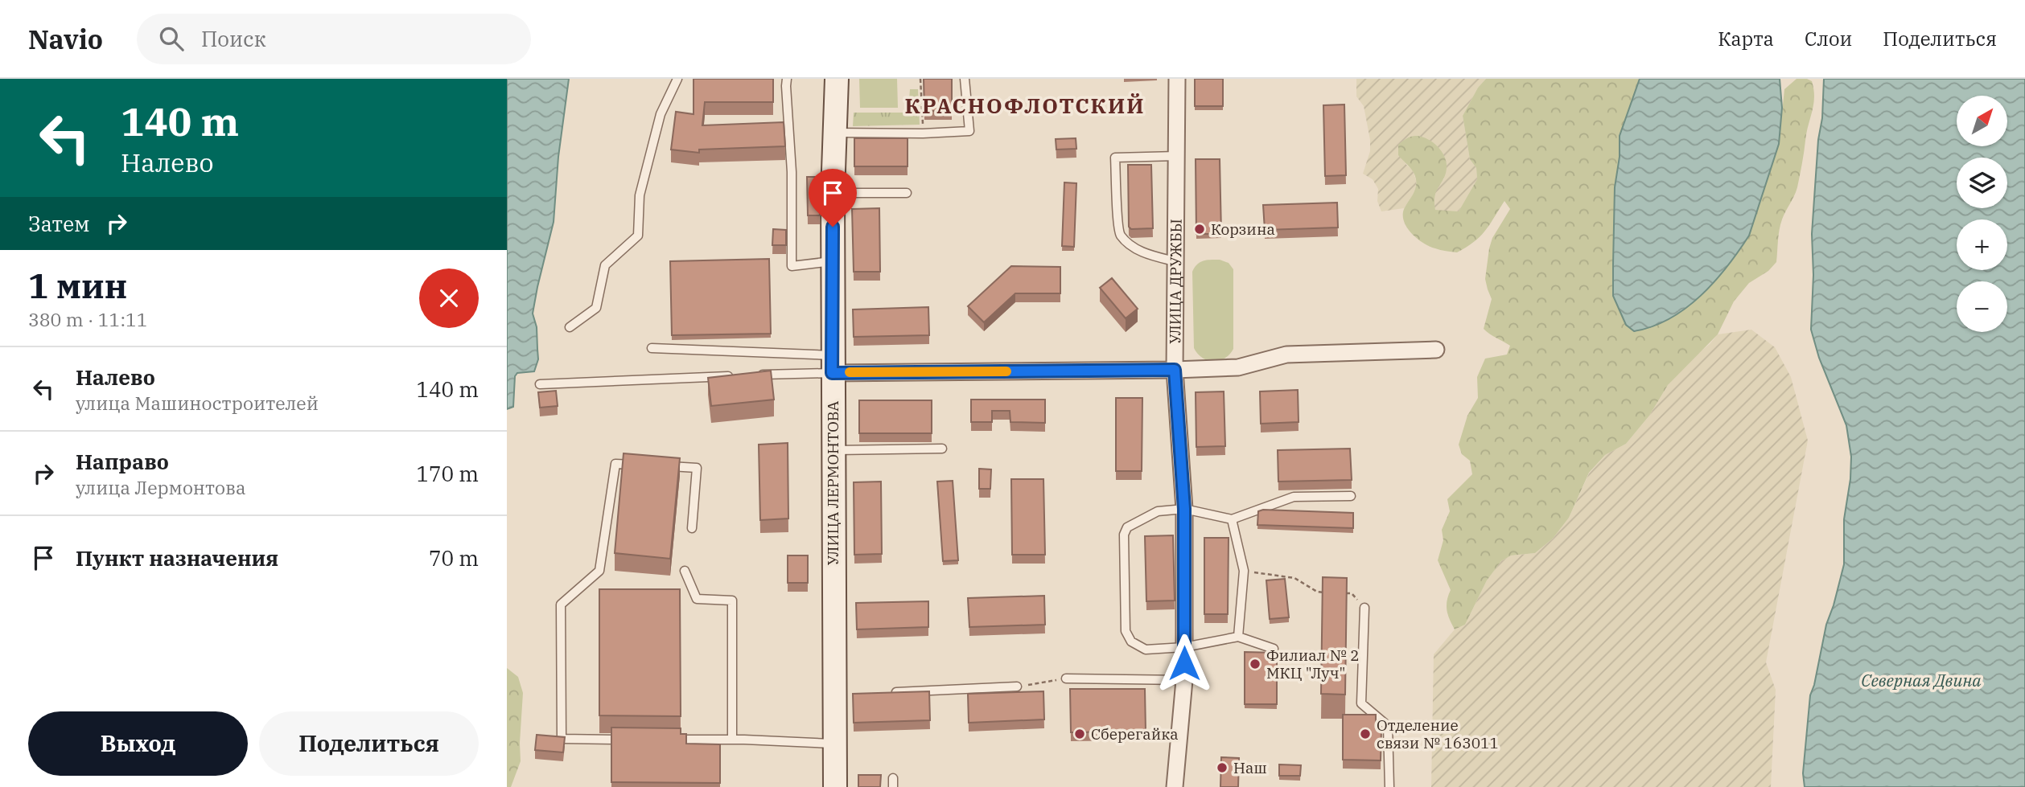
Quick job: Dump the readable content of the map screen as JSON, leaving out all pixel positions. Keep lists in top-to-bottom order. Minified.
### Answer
{"streets":{"street":["УЛИЦА ДРУЖБЫ","УЛИЦА ЛЕРМОНТОВА"]},"districts":["КРАСНОФЛОТСКИЙ"],"water":["Северная Двина"],"places":["Корзина","Филиал № 2 МКЦ \"Луч\"","Сберегайка","Отделение связи № 163011","Наш"],"north":"top right","page":{"header":"Navio","search":"Поиск","nav":["Карта","Слои","Поделиться"],"turn":["140 m","Налево"],"map_buttons":["+","−"],"then":"Затем","heading":["1 мин","380 m · 11:11"],"list":[{"name":"Налево","note":"улица Машиностроителей","value":"140 m"},{"name":"Направо","note":"улица Лермонтова","value":"170 m"},{"name":"Пункт назначения","value":"70 m"}],"buttons":["Выход","Поделиться"]}}
